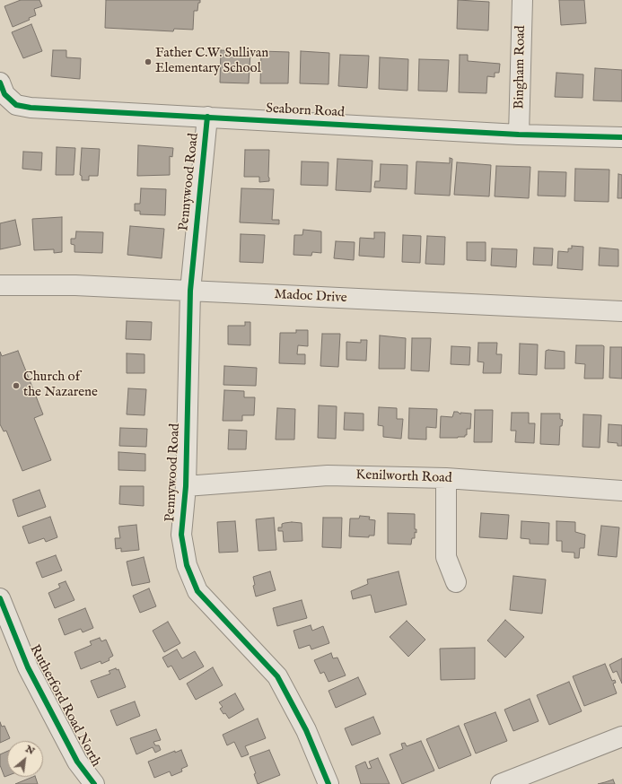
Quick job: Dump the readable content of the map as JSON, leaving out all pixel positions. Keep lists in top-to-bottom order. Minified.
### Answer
{"streets":{"street":["Bingham Road","Seaborn Road","Pennywood Road","Madoc Drive","Kenilworth Road","Rutherford Road North"]},"crossings":[["Bingham Road","Seaborn Road"],["Seaborn Road","Pennywood Road"],["Pennywood Road","Madoc Drive"],["Pennywood Road","Kenilworth Road"]],"places":["Father C.W. Sullivan Elementary School","Church of the Nazarene"],"north":"top right"}
